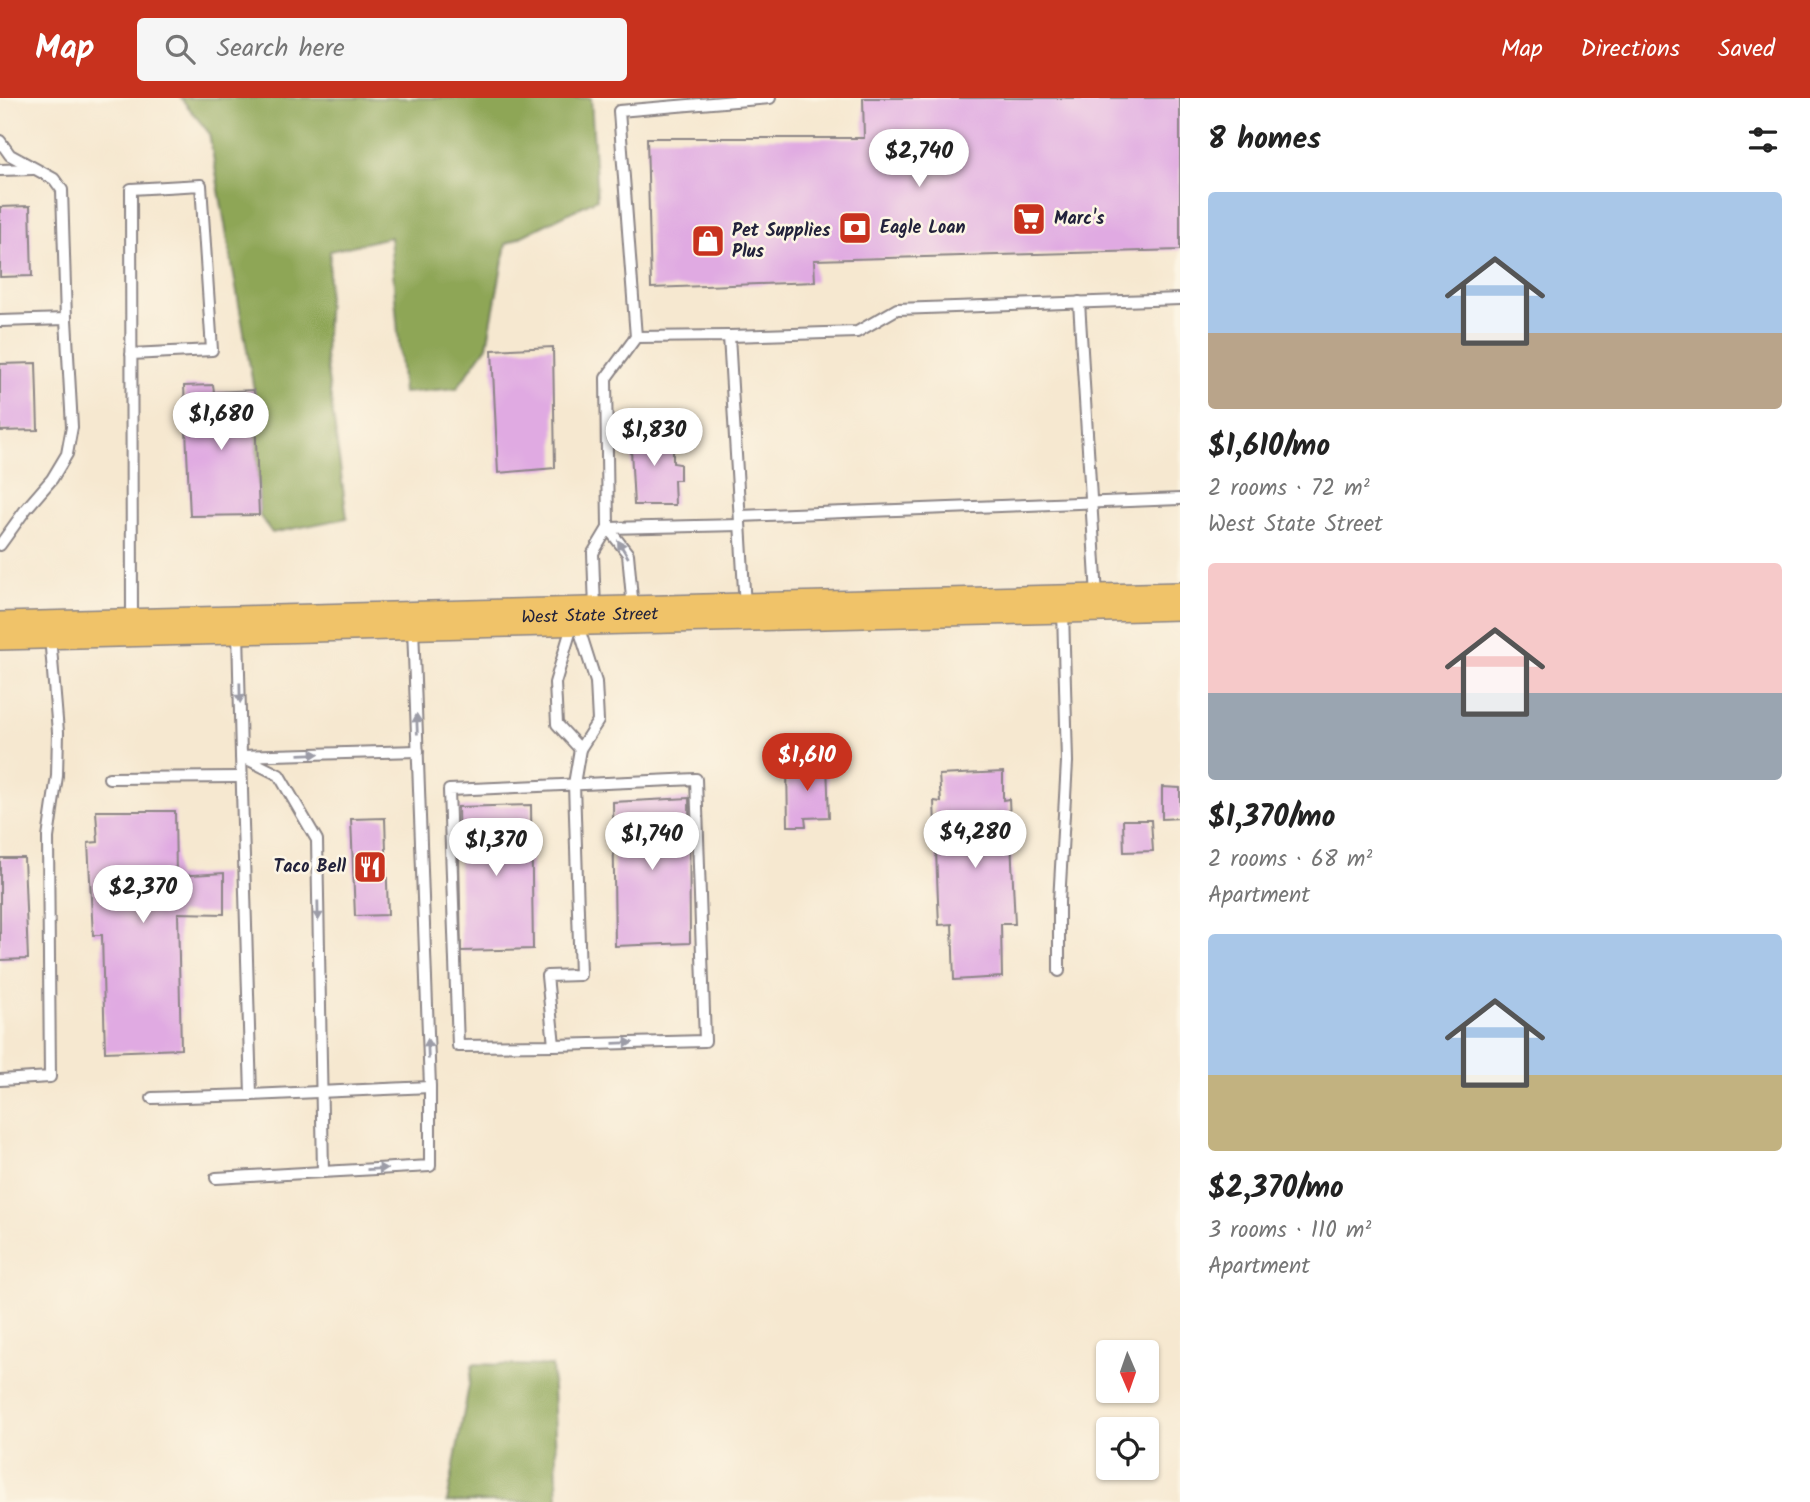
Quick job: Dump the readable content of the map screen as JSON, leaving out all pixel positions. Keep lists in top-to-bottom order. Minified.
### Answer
{"streets":{"highway":["West State Street"]},"places":{"supermarket":["Marc's"],"bank":["Eagle Loan"],"shop":["Pet Supplies Plus"],"restaurant":["Taco Bell"]},"north":"bottom","page":{"header":"Map","search":"Search here","nav":["Map","Directions","Saved"],"heading":"8 homes","price":["$2,740","$1,680","$1,830","$1,610","$4,280","$1,740","$1,370","$2,370"],"list":[{"name":"$1,610/mo","note":"2 rooms · 72 m² · West State Street"},{"name":"$1,370/mo","note":"2 rooms · 68 m² · Apartment"},{"name":"$2,370/mo","note":"3 rooms · 110 m² · Apartment"}]}}
